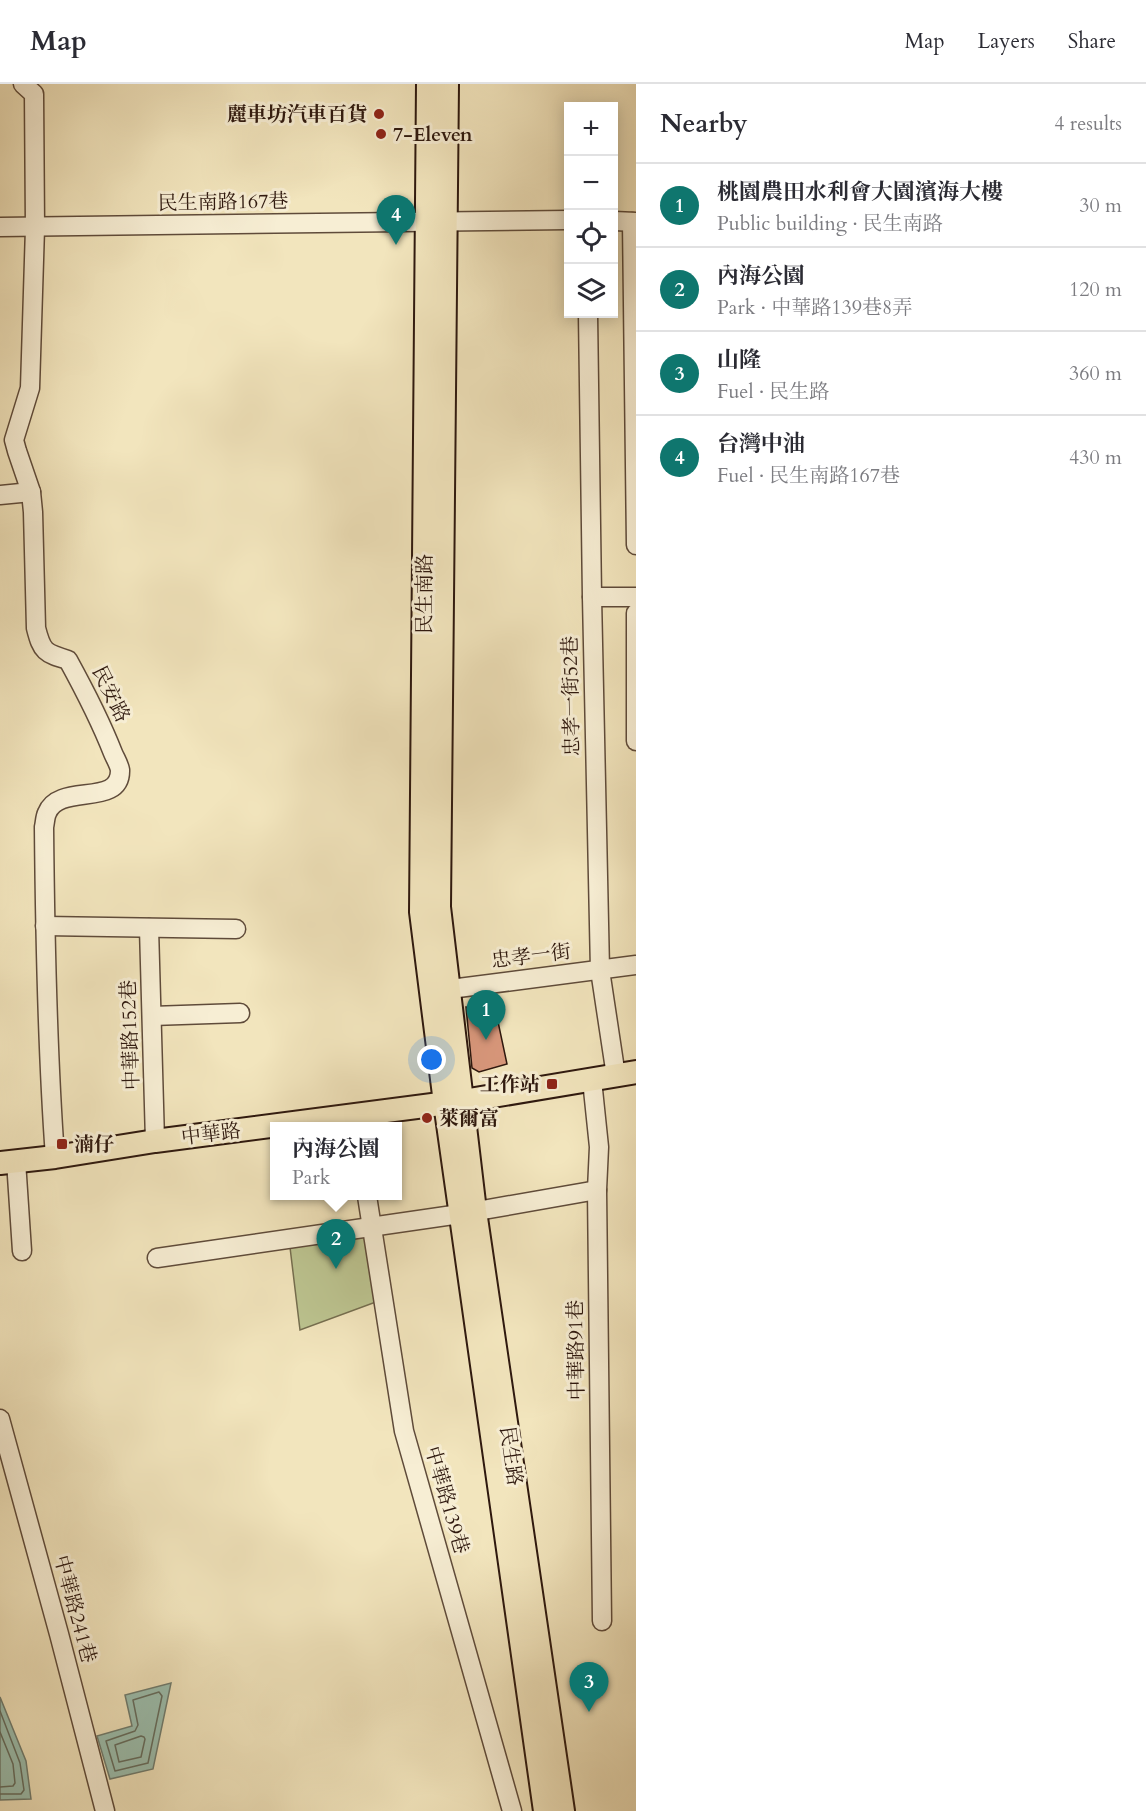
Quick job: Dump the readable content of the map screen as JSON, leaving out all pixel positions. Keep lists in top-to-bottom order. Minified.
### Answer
{"streets":{"main road":["民生南路","中華路","民生路"],"street":["民生南路167巷","民安路","忠孝一街52巷","忠孝一街","中華路152巷","中華路91巷","中華路139巷","中華路241巷"]},"crossings":[["民生南路167巷","民生南路"],["民生南路167巷","民安路"],["民生南路","忠孝一街"],["民生南路","中華路"],["民生南路","民生路"],["民安路","中華路"],["忠孝一街52巷","忠孝一街"],["忠孝一街52巷","中華路"],["中華路152巷","中華路"],["中華路","中華路91巷"],["中華路","民生路"]],"places":{"other":["麗車坊汽車百貨","7-Eleven","萊爾富"],"transit":["工作站","湳仔"]},"page":{"header":"Map","nav":["Map","Layers","Share"],"heading":["Nearby","4 results"],"map_buttons":["+","−"],"list":[{"mark":"1","name":"桃園農田水利會大園濱海大樓","note":"Public building · 民生南路","value":"30 m"},{"mark":"2","name":"內海公園","note":"Park · 中華路139巷8弄","value":"120 m"},{"mark":"3","name":"山隆","note":"Fuel · 民生路","value":"360 m"},{"mark":"4","name":"台灣中油","note":"Fuel · 民生南路167巷","value":"430 m"}],"pins":["4","1","2","3"],"popup":["內海公園","Park"]}}
